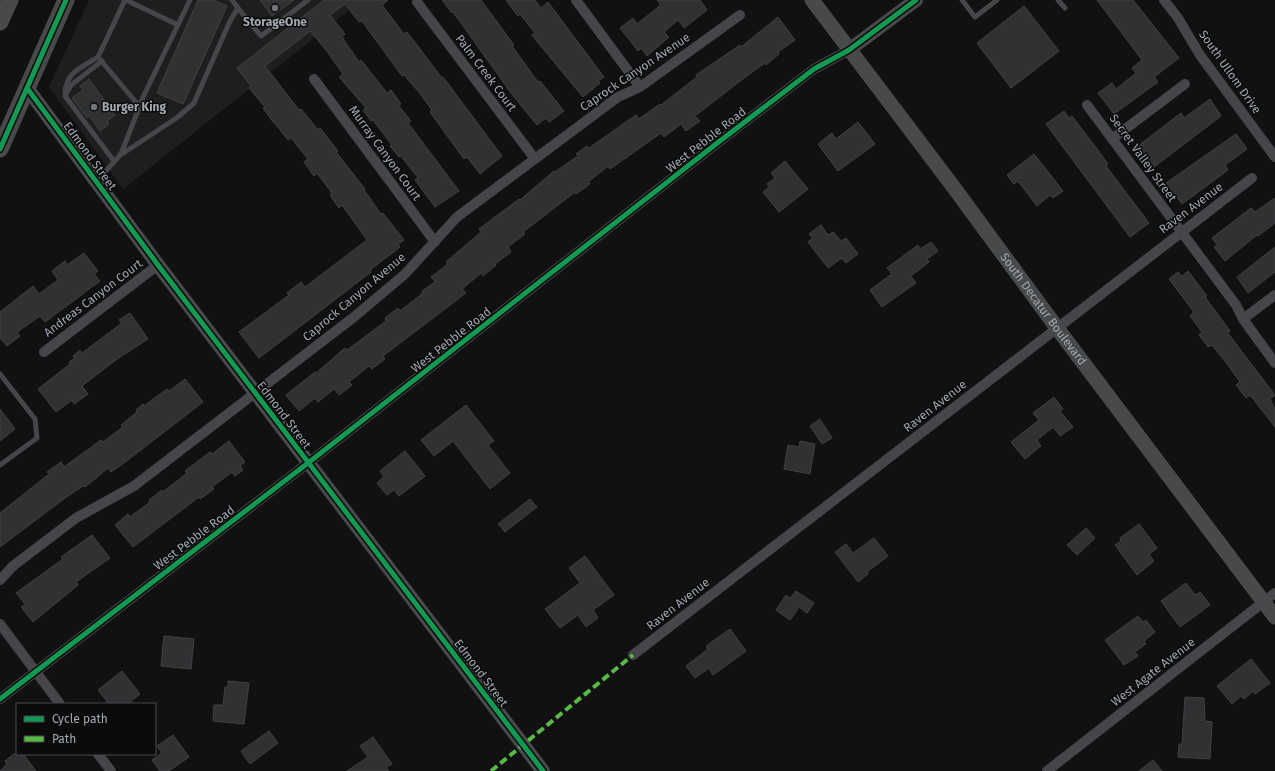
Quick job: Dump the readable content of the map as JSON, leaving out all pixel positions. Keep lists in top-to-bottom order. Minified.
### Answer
{"streets":{"main road":["South Decatur Boulevard"],"street":["Caprock Canyon Avenue","South Ullom Drive","Palm Creek Court","West Pebble Road","Murray Canyon Court","Edmond Street","Secret Valley Street","Raven Avenue","Andreas Canyon Court","West Agate Avenue"]},"crossings":[["Caprock Canyon Avenue","Palm Creek Court"],["Caprock Canyon Avenue","Murray Canyon Court"],["Caprock Canyon Avenue","Edmond Street"],["West Pebble Road","Edmond Street"],["West Pebble Road","South Decatur Boulevard"],["Edmond Street","Andreas Canyon Court"],["Secret Valley Street","Raven Avenue"],["Raven Avenue","South Decatur Boulevard"],["South Decatur Boulevard","West Agate Avenue"]],"places":["StorageOne","Burger King"],"legend":["Cycle path","Path"]}
